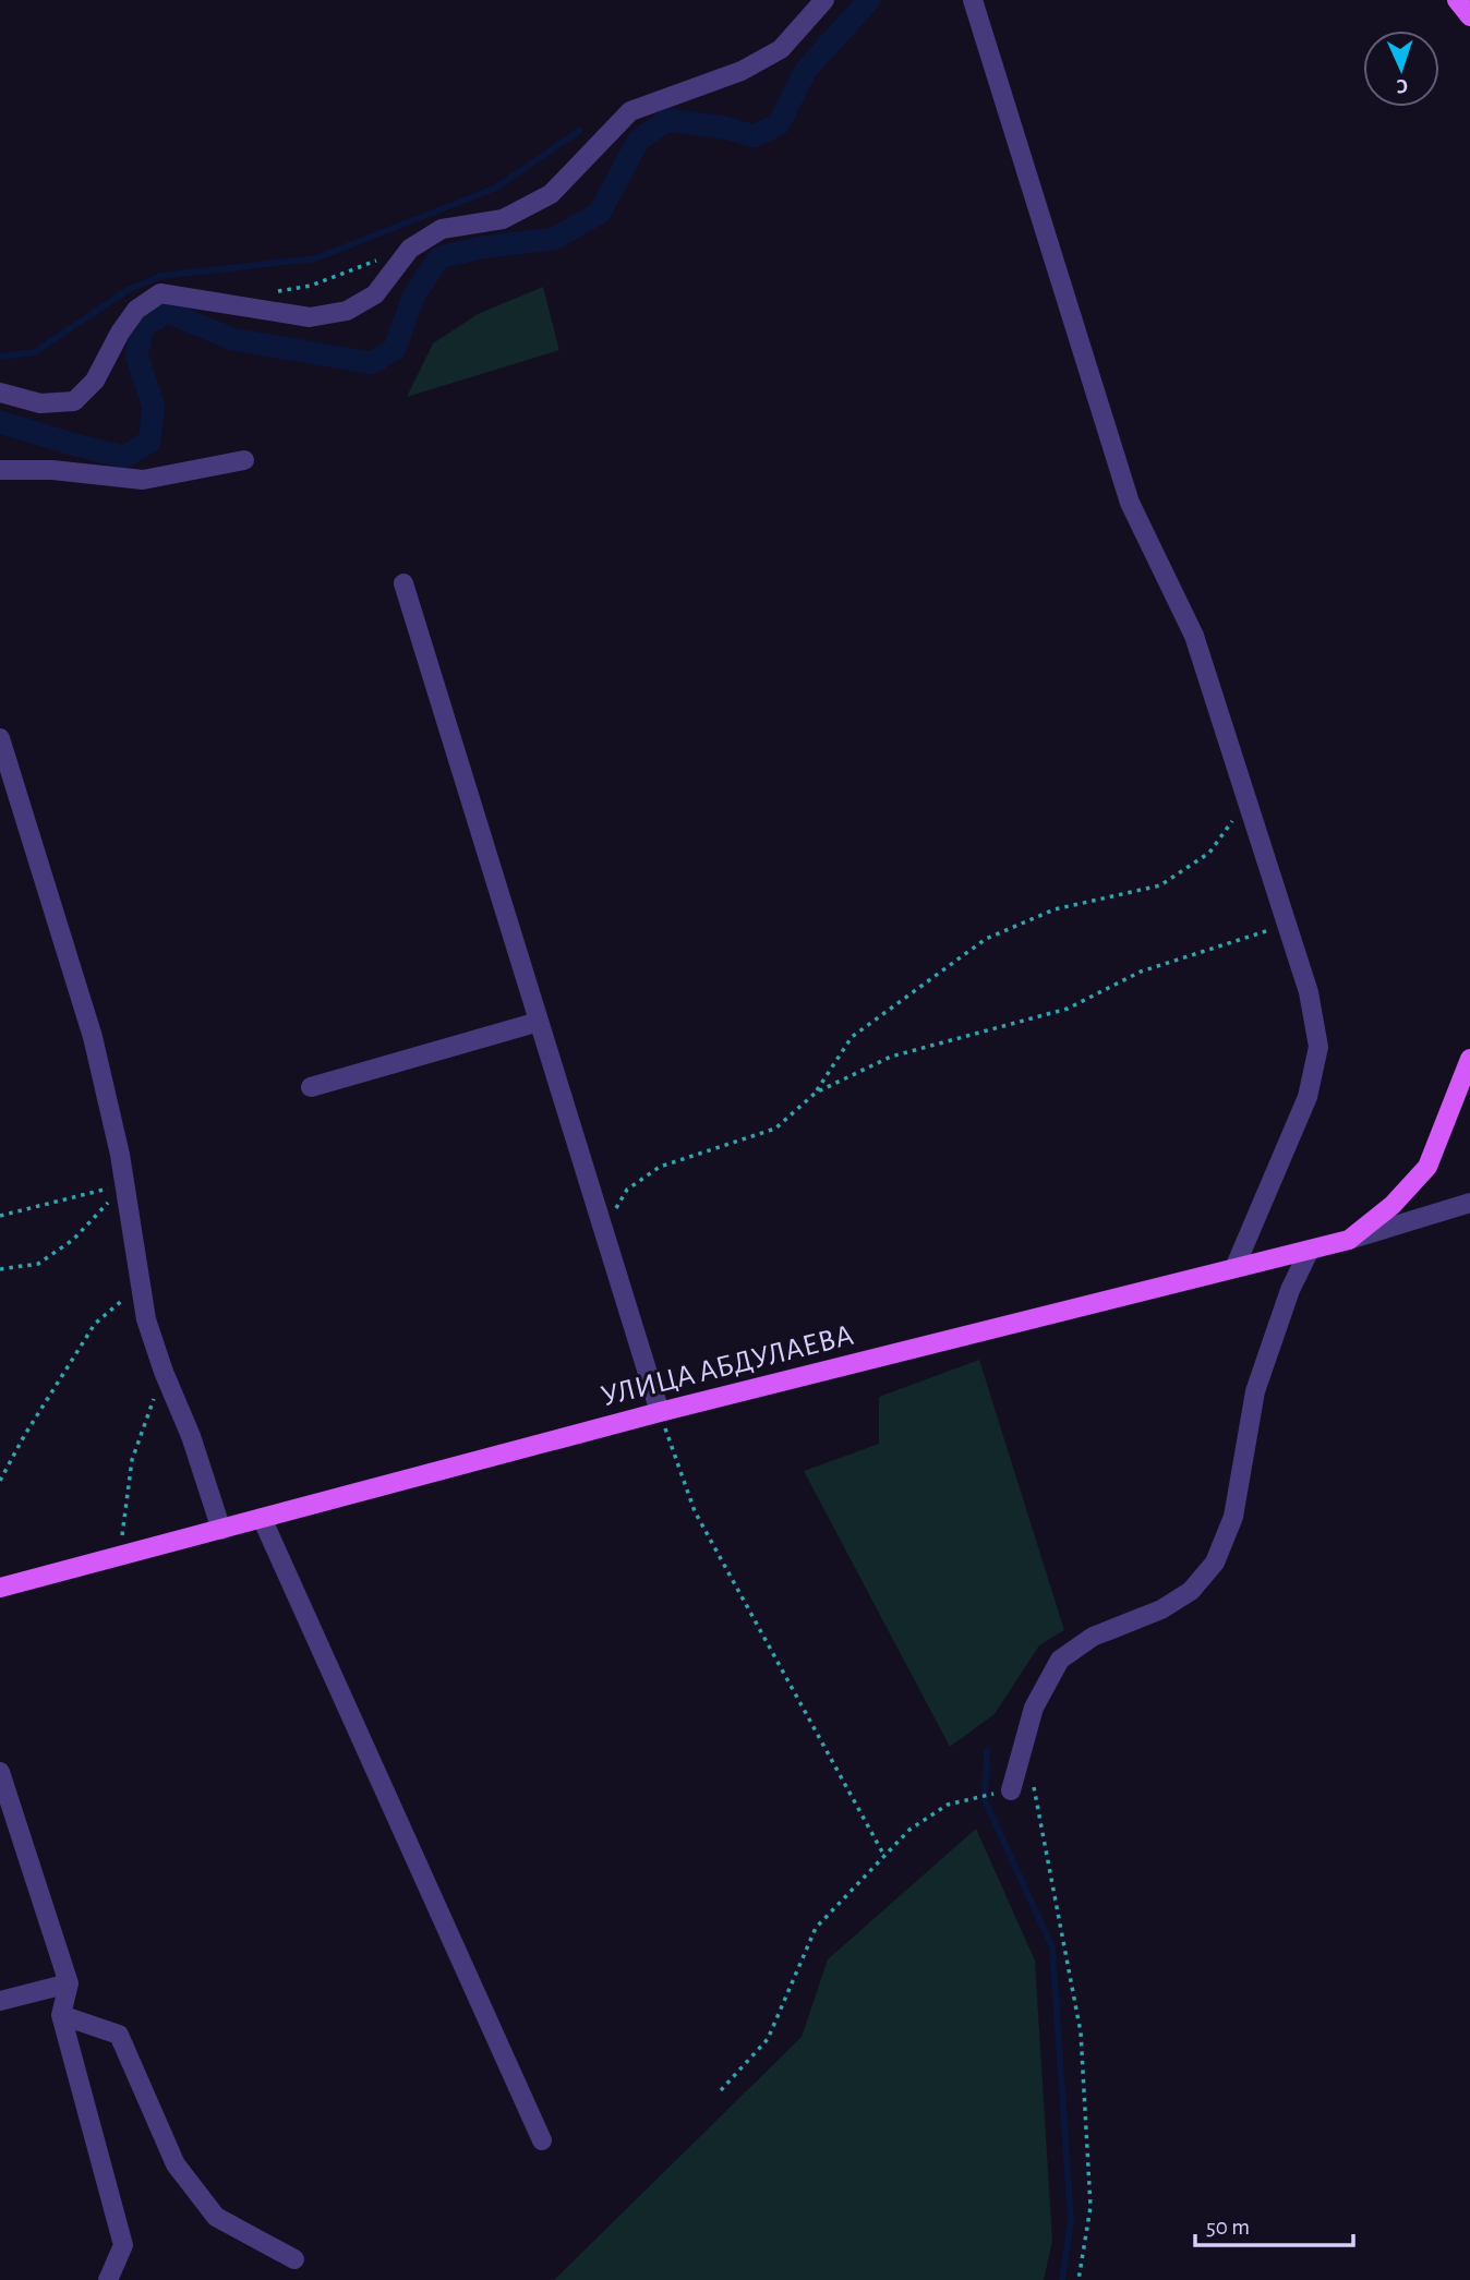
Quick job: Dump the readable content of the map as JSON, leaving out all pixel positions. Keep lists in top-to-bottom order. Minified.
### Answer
{"streets":{"main road":["УЛИЦА АБДУЛАЕВА"]},"scale_bar":"50 m","north":"bottom"}
